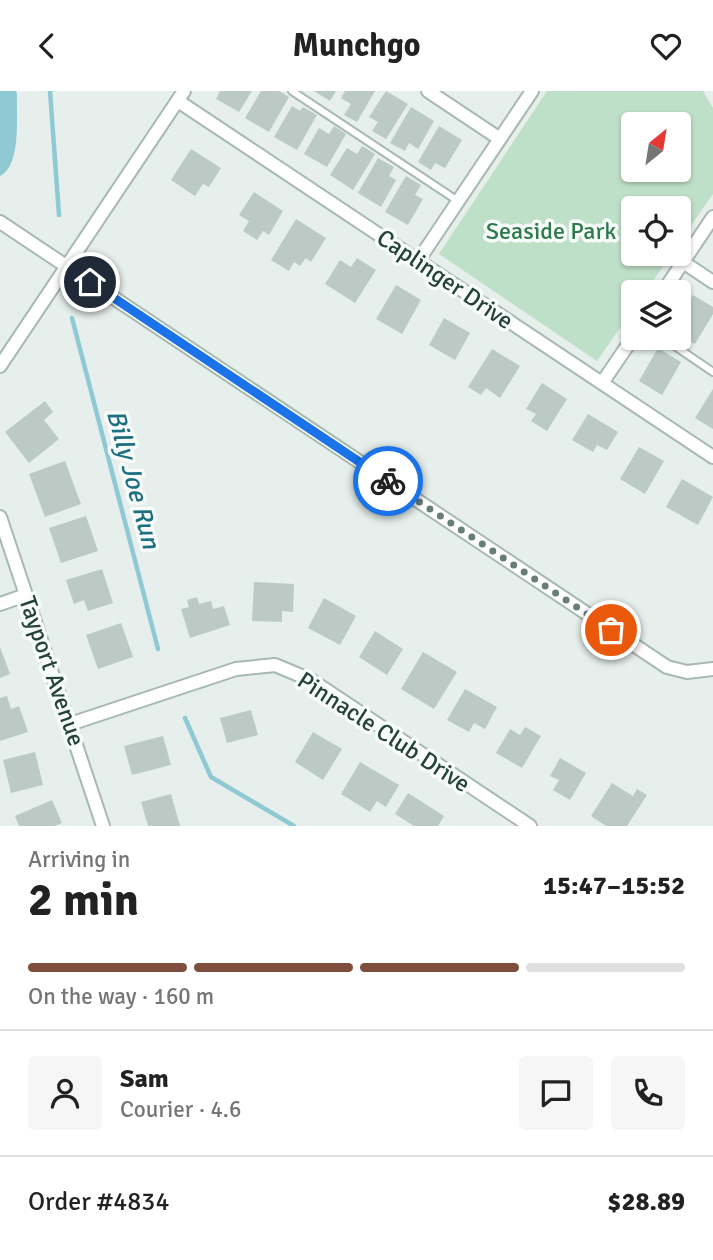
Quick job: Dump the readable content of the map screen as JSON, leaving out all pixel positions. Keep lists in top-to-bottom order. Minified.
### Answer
{"streets":{"street":["Caplinger Drive","Tayport Avenue","Pinnacle Club Drive"]},"crossings":[["Tayport Avenue","Pinnacle Club Drive"]],"water":["Billy Joe Run"],"parks":["Seaside Park"],"north":"top right","page":{"header":"Munchgo","heading":["2 min","Arriving in","15:47–15:52"],"panel":["Sam","Courier · 4.6","Order #4834","$28.89"],"bar":"On the way · 160 m"}}
